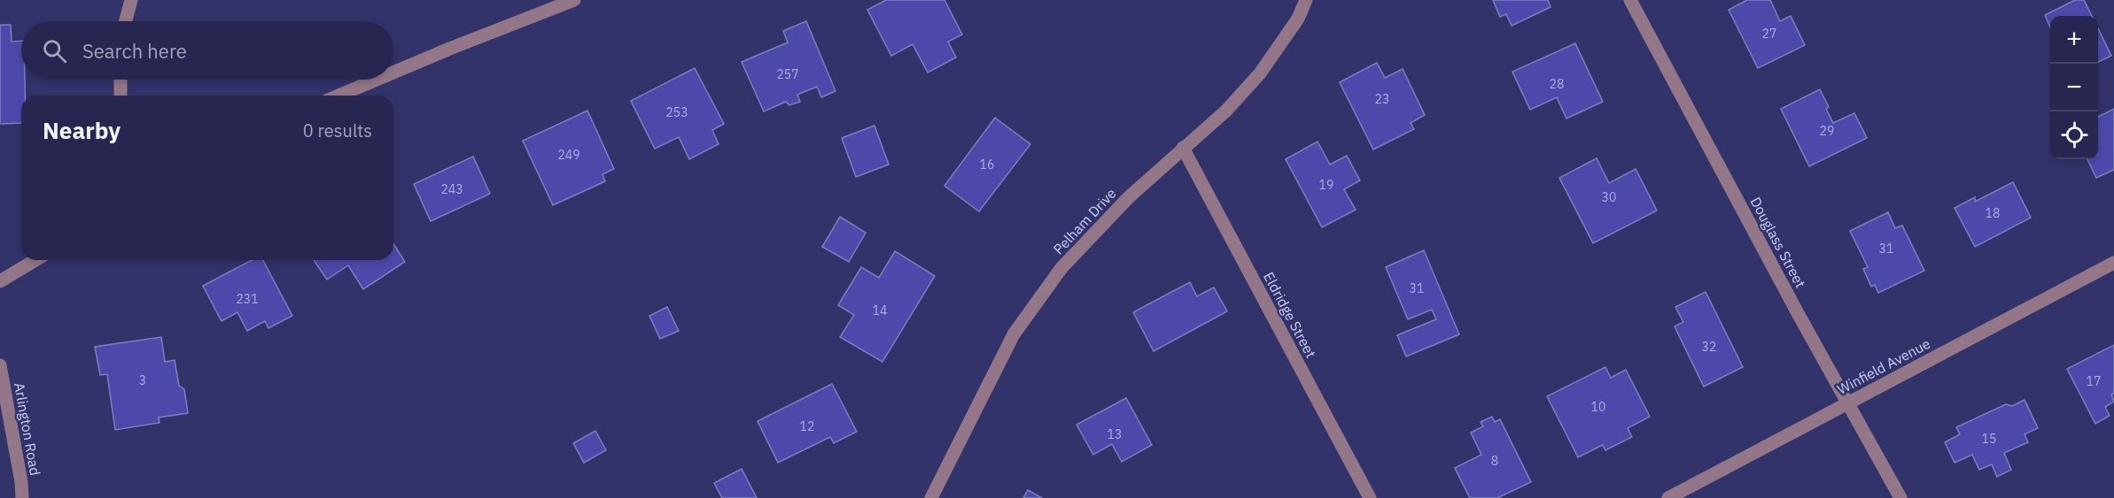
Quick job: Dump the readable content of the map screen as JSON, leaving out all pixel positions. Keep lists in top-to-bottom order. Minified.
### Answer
{"streets":{"street":["Pelham Drive","Douglass Street","Eldridge Street","Winfield Avenue","Arlington Road"]},"crossings":[["Pelham Drive","Eldridge Street"],["Douglass Street","Winfield Avenue"]],"house_numbers":["27","257","28","23","253","29","249","16","19","243","30","18","31","31","231","14","32","3","17","10","12","13","15","8"],"page":{"map_buttons":["+","−"],"search":"Search here","heading":["Nearby","0 results"]}}
